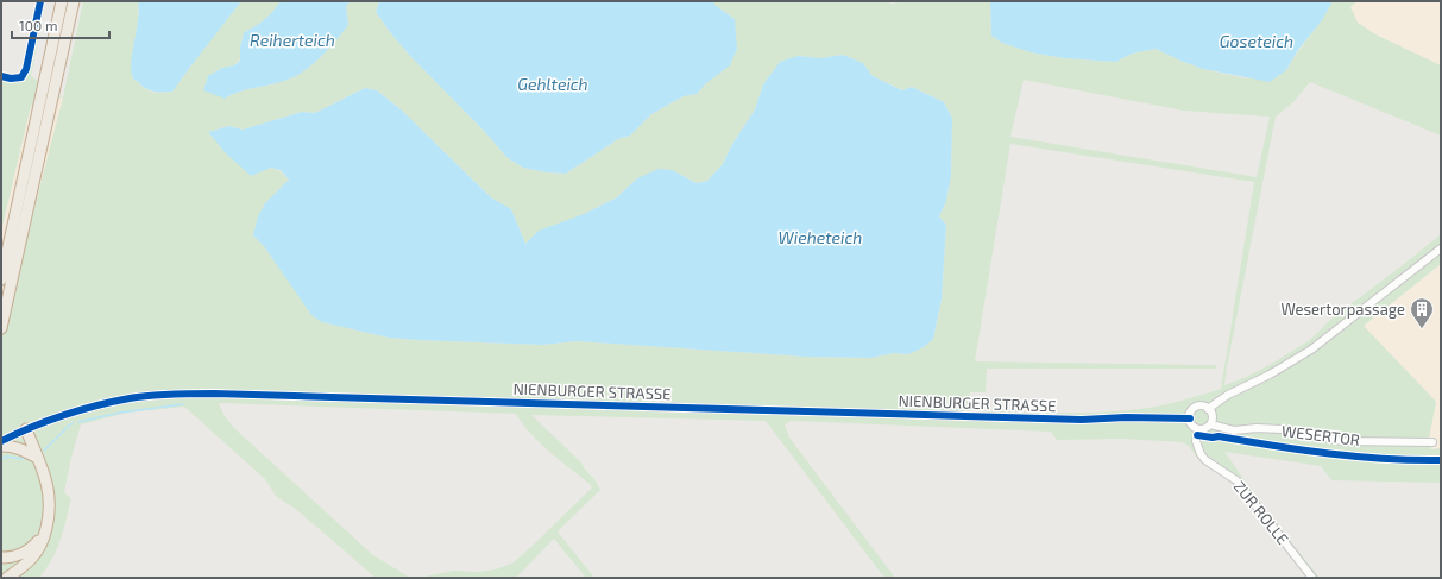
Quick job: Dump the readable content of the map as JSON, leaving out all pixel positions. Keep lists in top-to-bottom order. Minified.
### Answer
{"streets":{"street":["NIENBURGER STRASSE","WESERTOR","ZUR ROLLE"]},"crossings":[["NIENBURGER STRASSE","WESERTOR"],["NIENBURGER STRASSE","ZUR ROLLE"],["WESERTOR","ZUR ROLLE"]],"water":["Reiherteich","Goseteich","Gehlteich","Wieheteich"],"places":{"building":["Wesertorpassage"]},"scale_bar":"100 m"}
